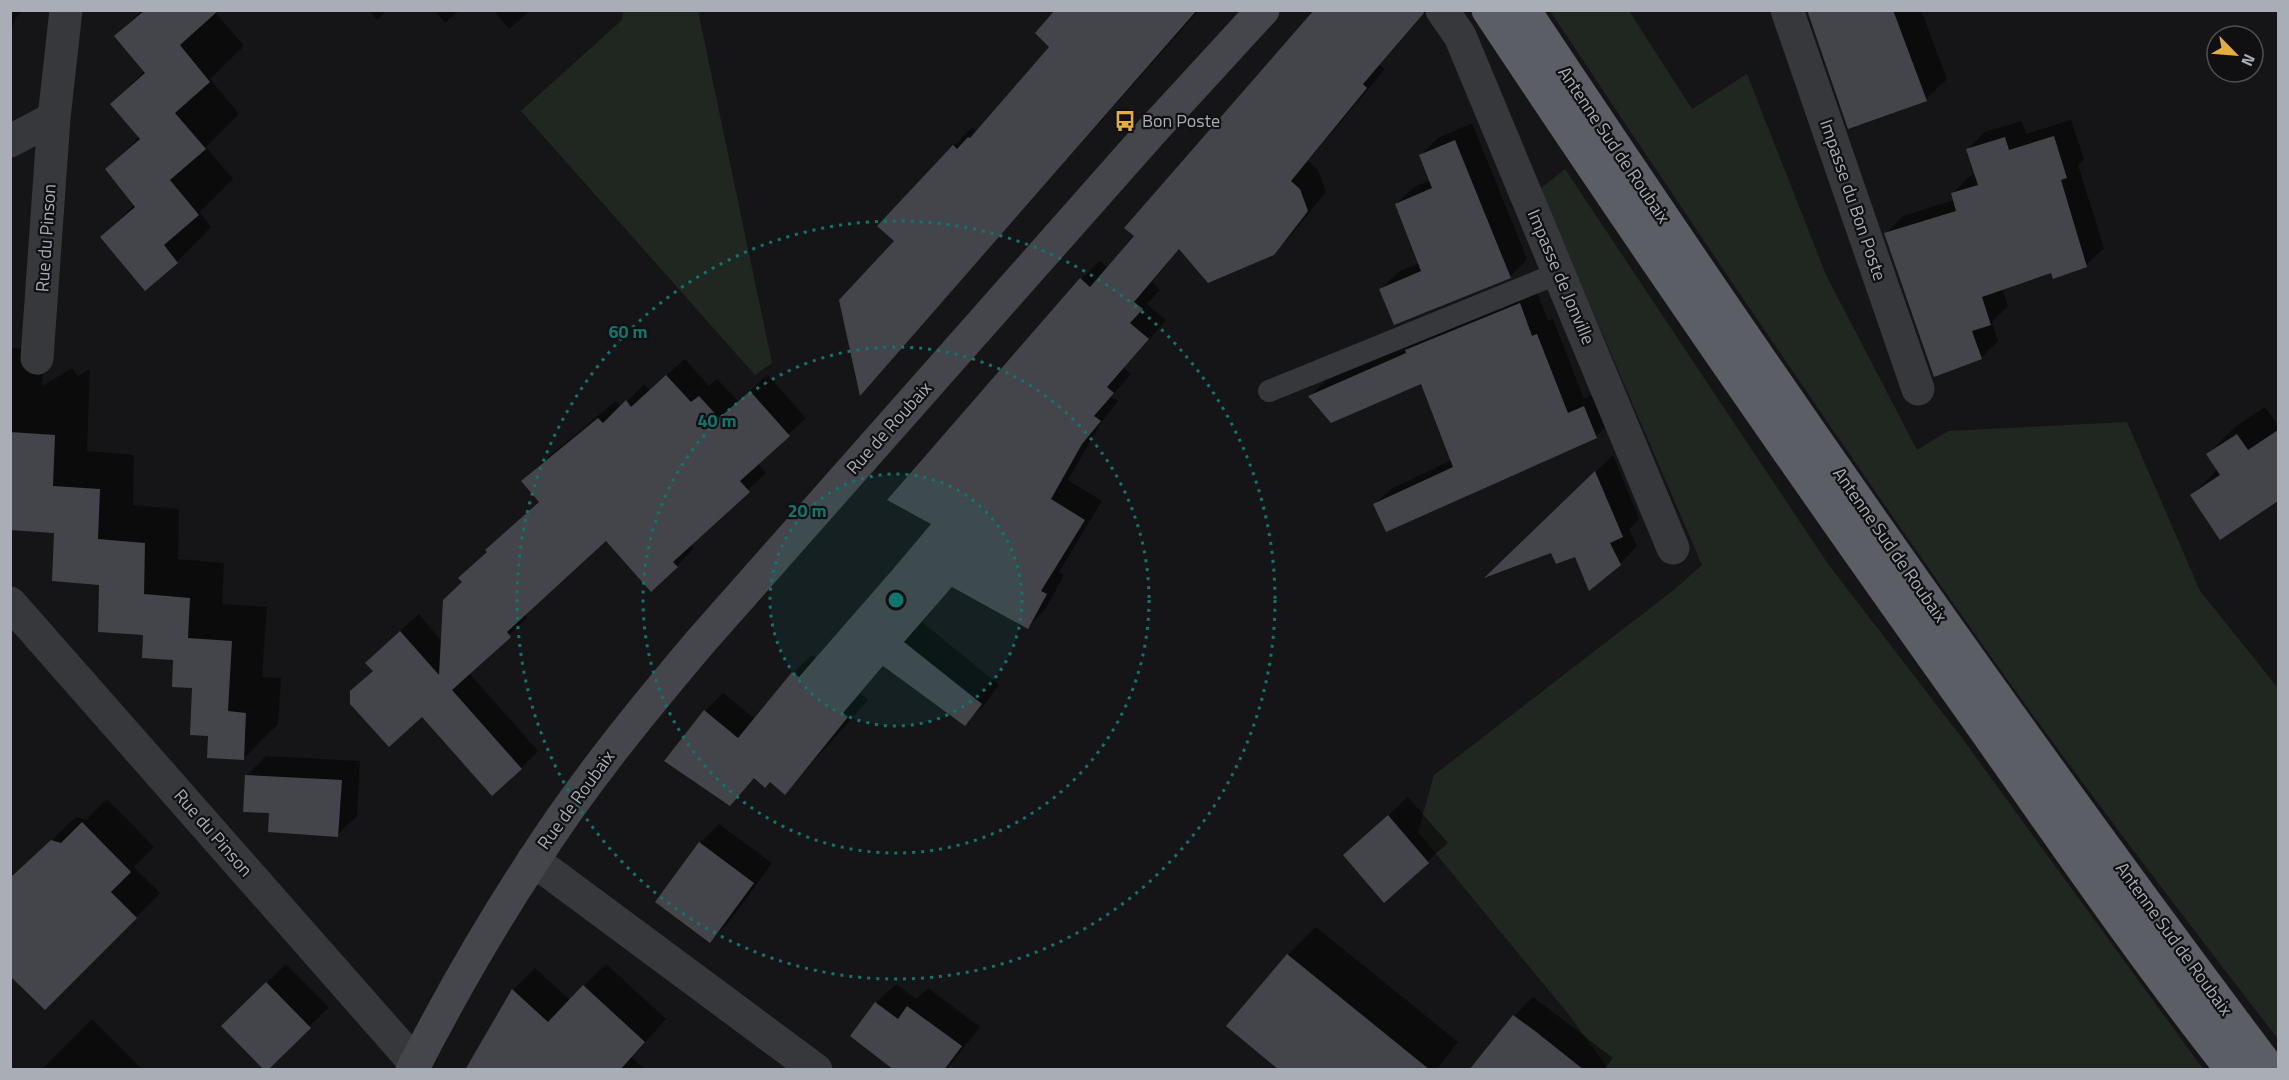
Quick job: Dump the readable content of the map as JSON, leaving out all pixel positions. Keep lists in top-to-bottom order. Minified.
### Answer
{"streets":{"highway":["Antenne Sud de Roubaix"],"main road":["Rue de Roubaix"],"street":["Impasse du Bon Poste","Rue du Pinson","Impasse de Jonville"]},"crossings":[["Rue du Pinson","Rue de Roubaix"]],"places":{"bus stop":["Bon Poste"]},"north":"bottom right","rings":["60 m","40 m","20 m"]}
